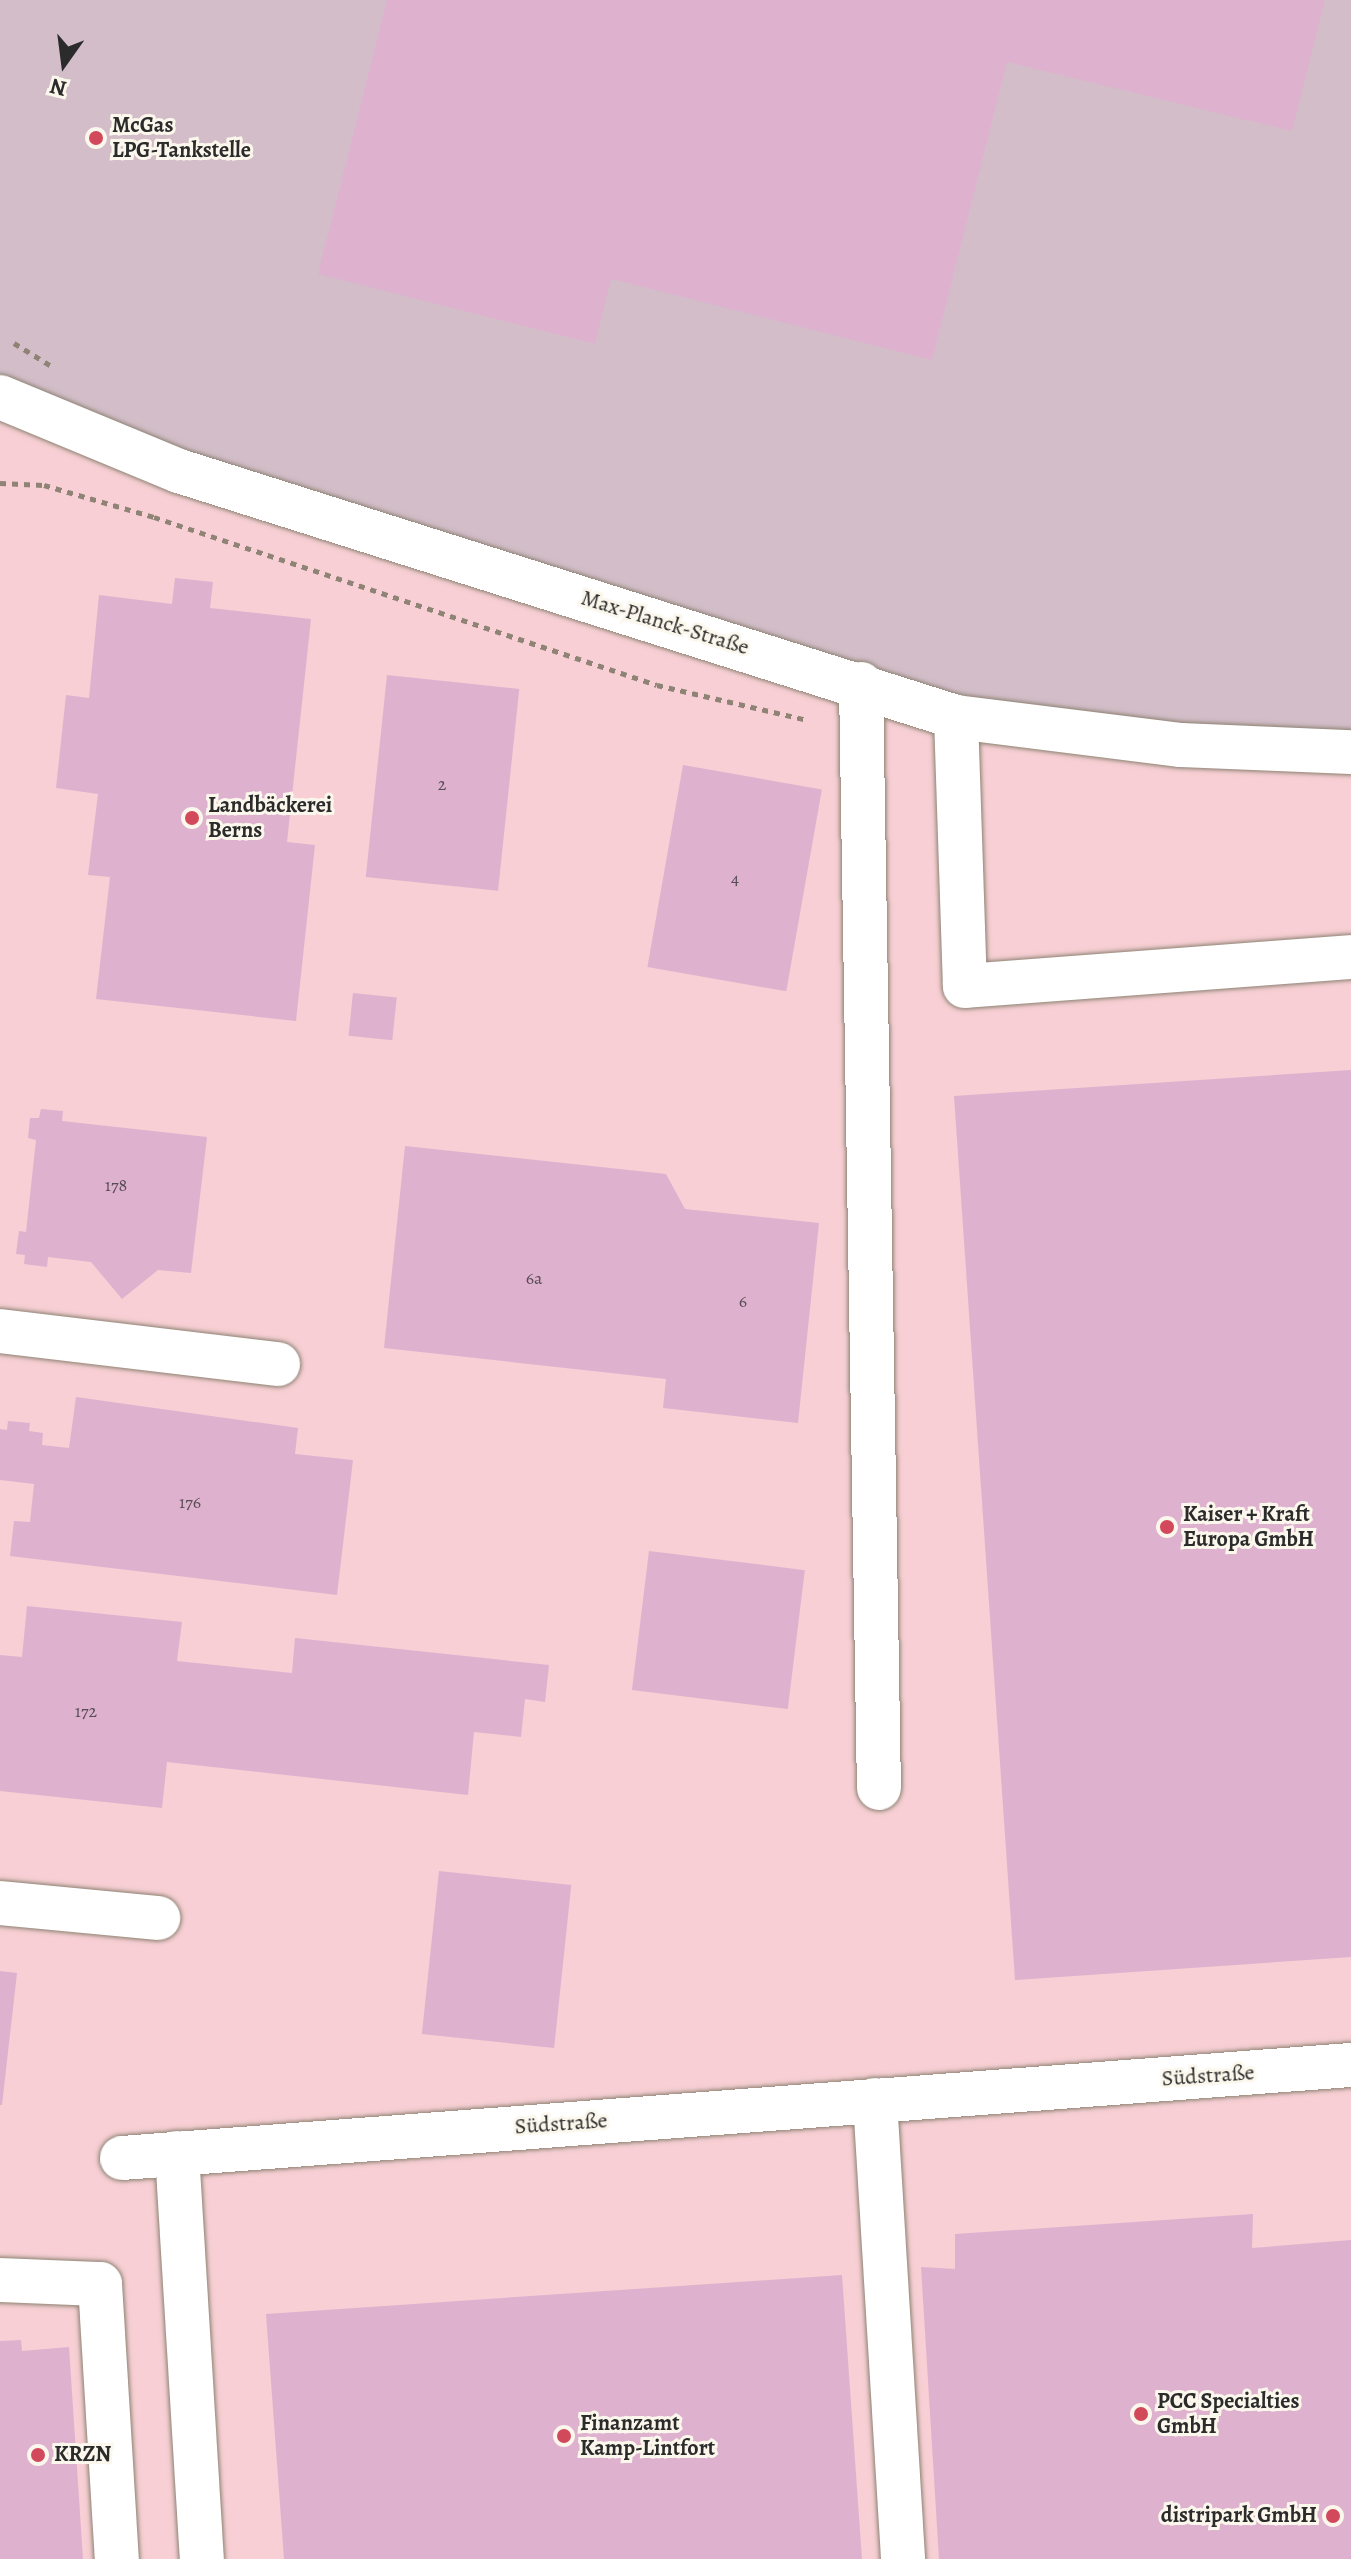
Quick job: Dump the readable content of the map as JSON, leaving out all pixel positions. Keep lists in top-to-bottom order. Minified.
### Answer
{"streets":{"street":["Max-Planck-Straße","Südstraße"]},"places":["McGas LPG-Tankstelle","Landbäckerei Berns","Kaiser + Kraft Europa GmbH","PCC Specialties GmbH","Finanzamt Kamp-Lintfort","KRZN","distripark GmbH"],"house_numbers":["2","4","178","6a","6","176","172"],"north":"bottom"}
